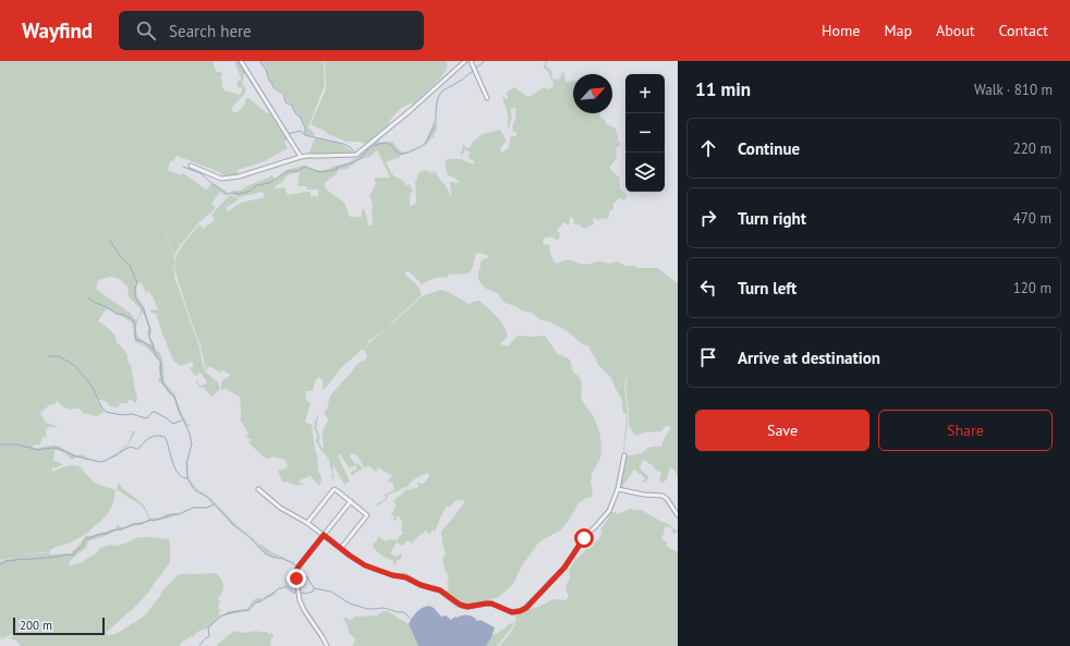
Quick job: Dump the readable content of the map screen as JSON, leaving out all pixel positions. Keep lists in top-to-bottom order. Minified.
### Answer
{"scale_bar":"200 m","north":"top right","page":{"header":"Wayfind","search":"Search here","nav":["Home","Map","About","Contact"],"heading":["11 min","Walk · 810 m"],"map_buttons":["+","−"],"list":[["Continue","220 m"],["Turn right","470 m"],["Turn left","120 m"],"Arrive at destination"],"buttons":["Save","Share"],"scale":"200 m"}}
